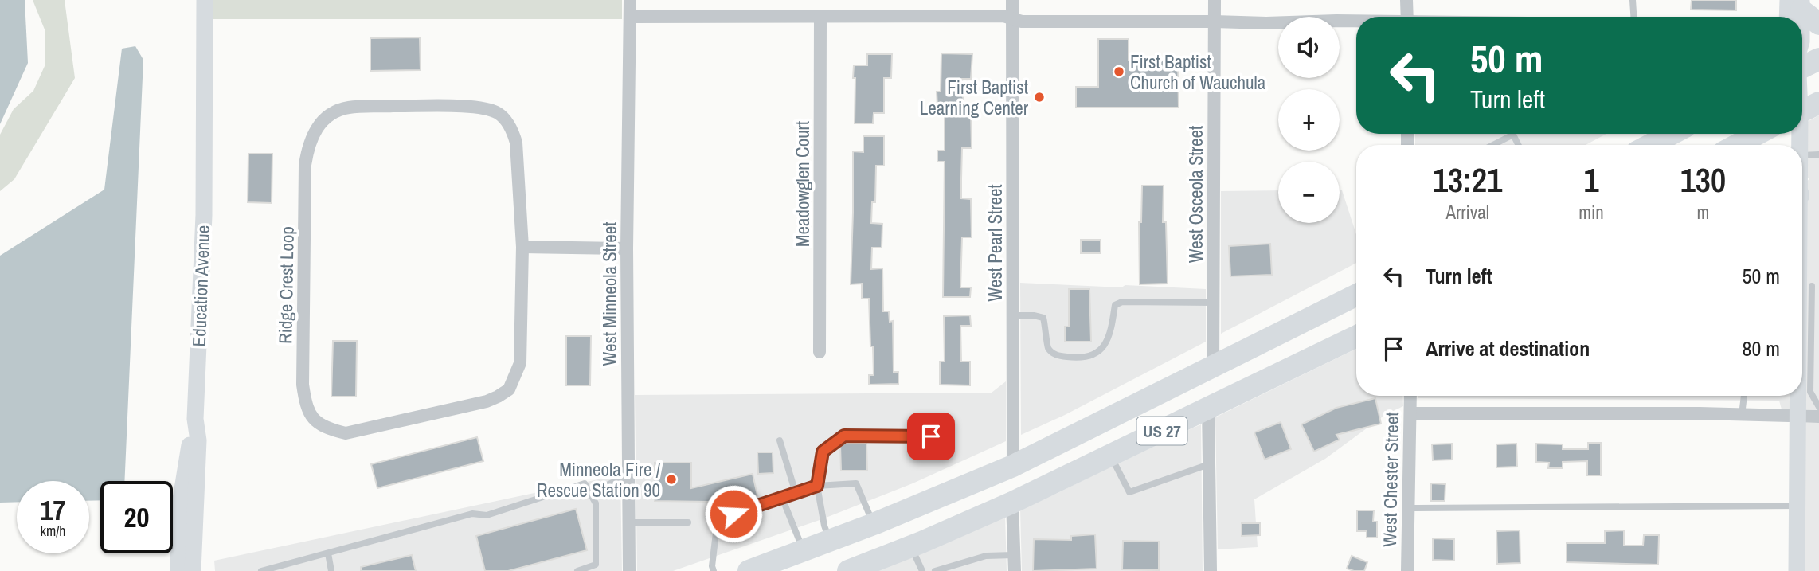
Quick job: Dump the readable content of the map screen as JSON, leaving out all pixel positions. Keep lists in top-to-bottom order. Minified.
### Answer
{"streets":{"highway":["US 27"],"street":["Meadowglen Court","West Osceola Street","West Pearl Street","Ridge Crest Loop","Education Avenue","West Minneola Street","West Chester Street"]},"crossings":[["West Osceola Street","US 27"],["West Pearl Street","US 27"]],"places":["First Baptist Church of Wauchula","First Baptist Learning Center","Minneola Fire / Rescue Station 90"],"page":{"map_buttons":["+","−"],"turn":["50 m","Turn left"],"eta":["13:21","Arrival","1","min","130","m"],"list":[{"name":"Turn left","value":"50 m"},{"name":"Arrive at destination","value":"80 m"}],"speed":"17 km/h","limit":"20"}}
